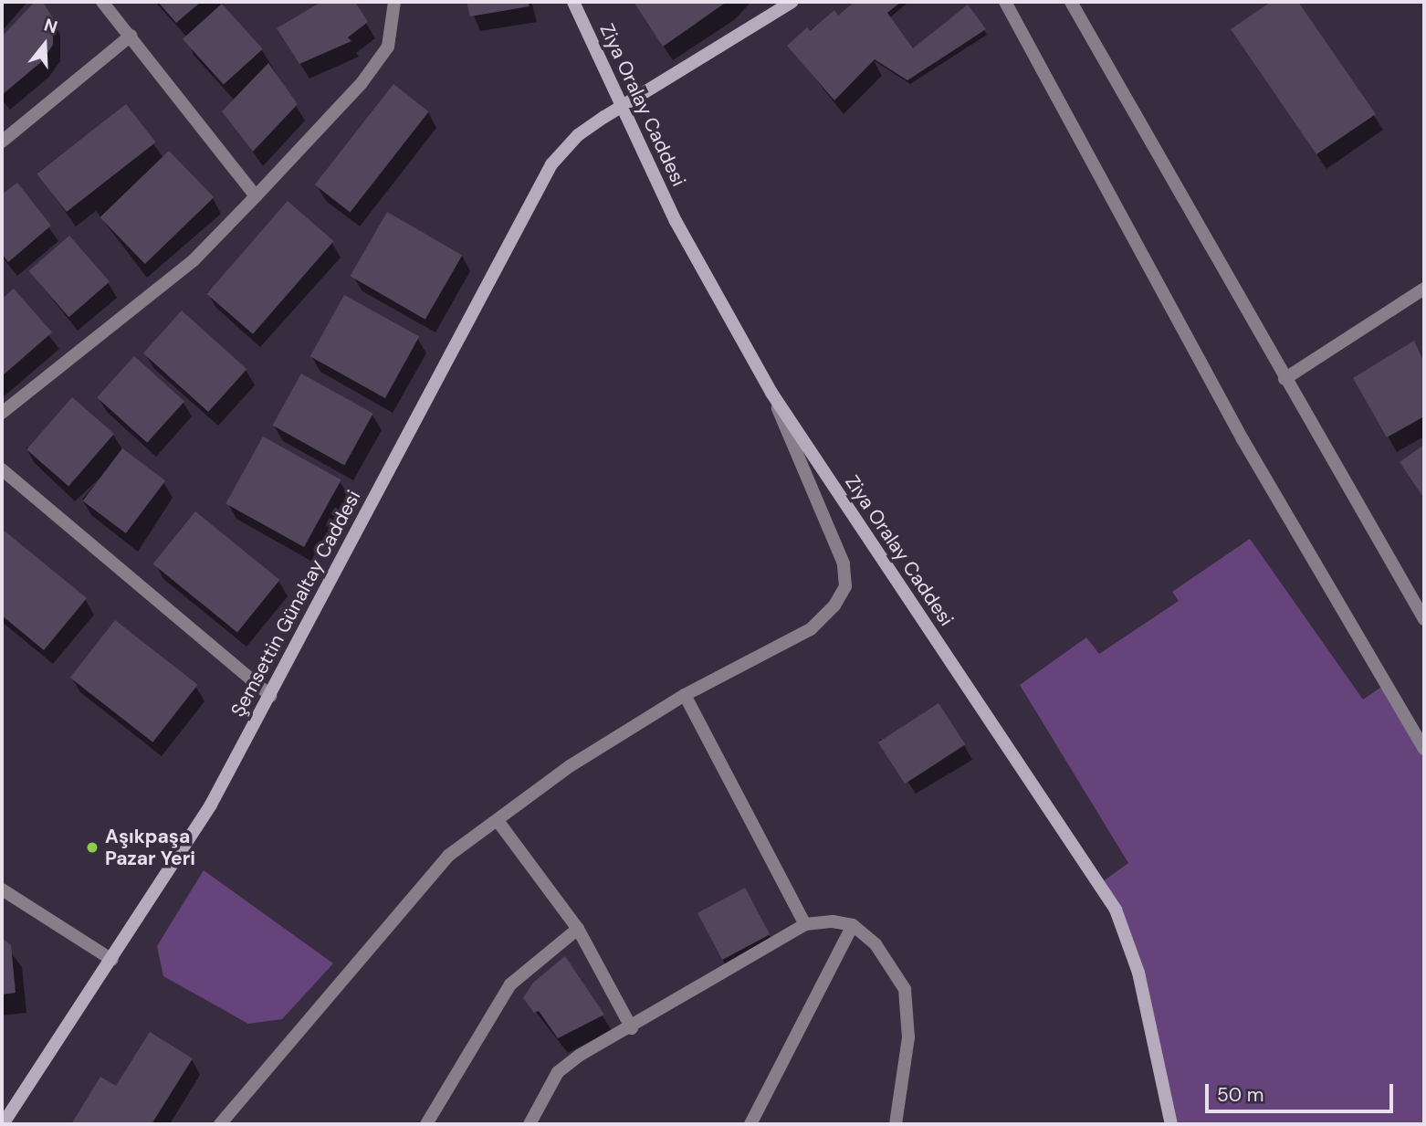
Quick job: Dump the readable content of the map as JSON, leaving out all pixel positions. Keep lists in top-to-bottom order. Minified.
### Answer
{"streets":{"main road":["Ziya Oralay Caddesi","Şemsettin Günaltay Caddesi"]},"crossings":[["Ziya Oralay Caddesi","Şemsettin Günaltay Caddesi"]],"places":["Aşıkpaşa Pazar Yeri"],"scale_bar":"50 m","north":"top"}
